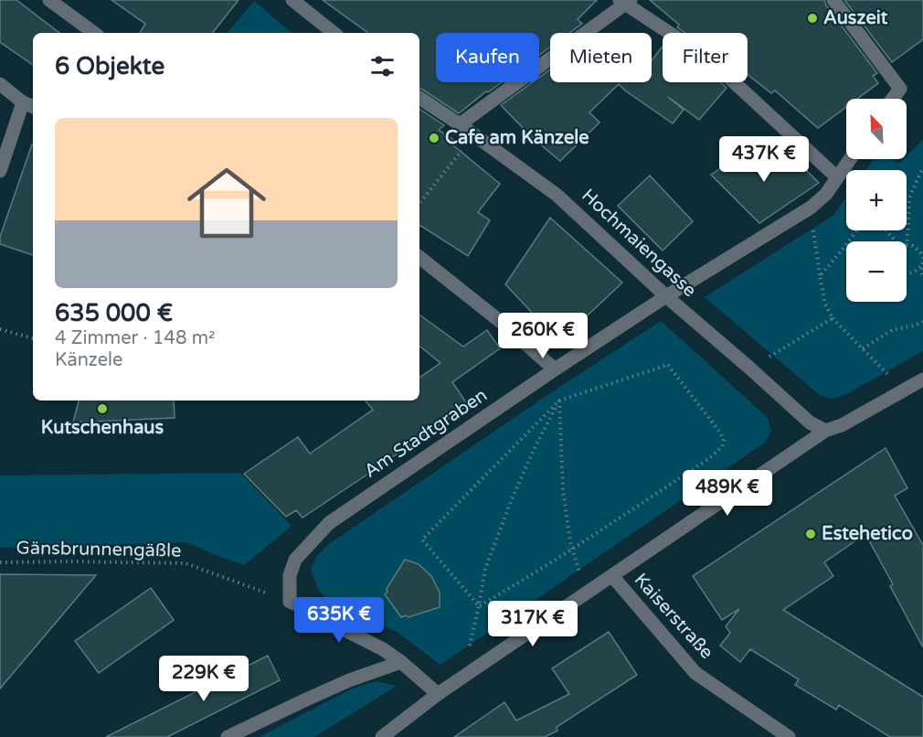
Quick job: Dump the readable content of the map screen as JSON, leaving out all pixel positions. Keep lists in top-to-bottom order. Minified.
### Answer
{"streets":{"street":["Hochmaiengasse","Am Stadtgraben","Kaiserstraße"],"path":["Gänsbrunnengäßle"]},"crossings":[["Hochmaiengasse","Am Stadtgraben"],["Am Stadtgraben","Gänsbrunnengäßle"]],"places":["Auszeit","Cafe am Känzele","Kutschenhaus","Estehetico"],"north":"top left","page":{"chip":["Kaufen","Mieten","Filter"],"heading":"6 Objekte","map_buttons":["+","−"],"list":[{"name":"635 000 €","note":"4 Zimmer · 148 m² · Känzele"}],"price":["437K €","260K €","489K €","635K €","317K €","229K €"]}}
